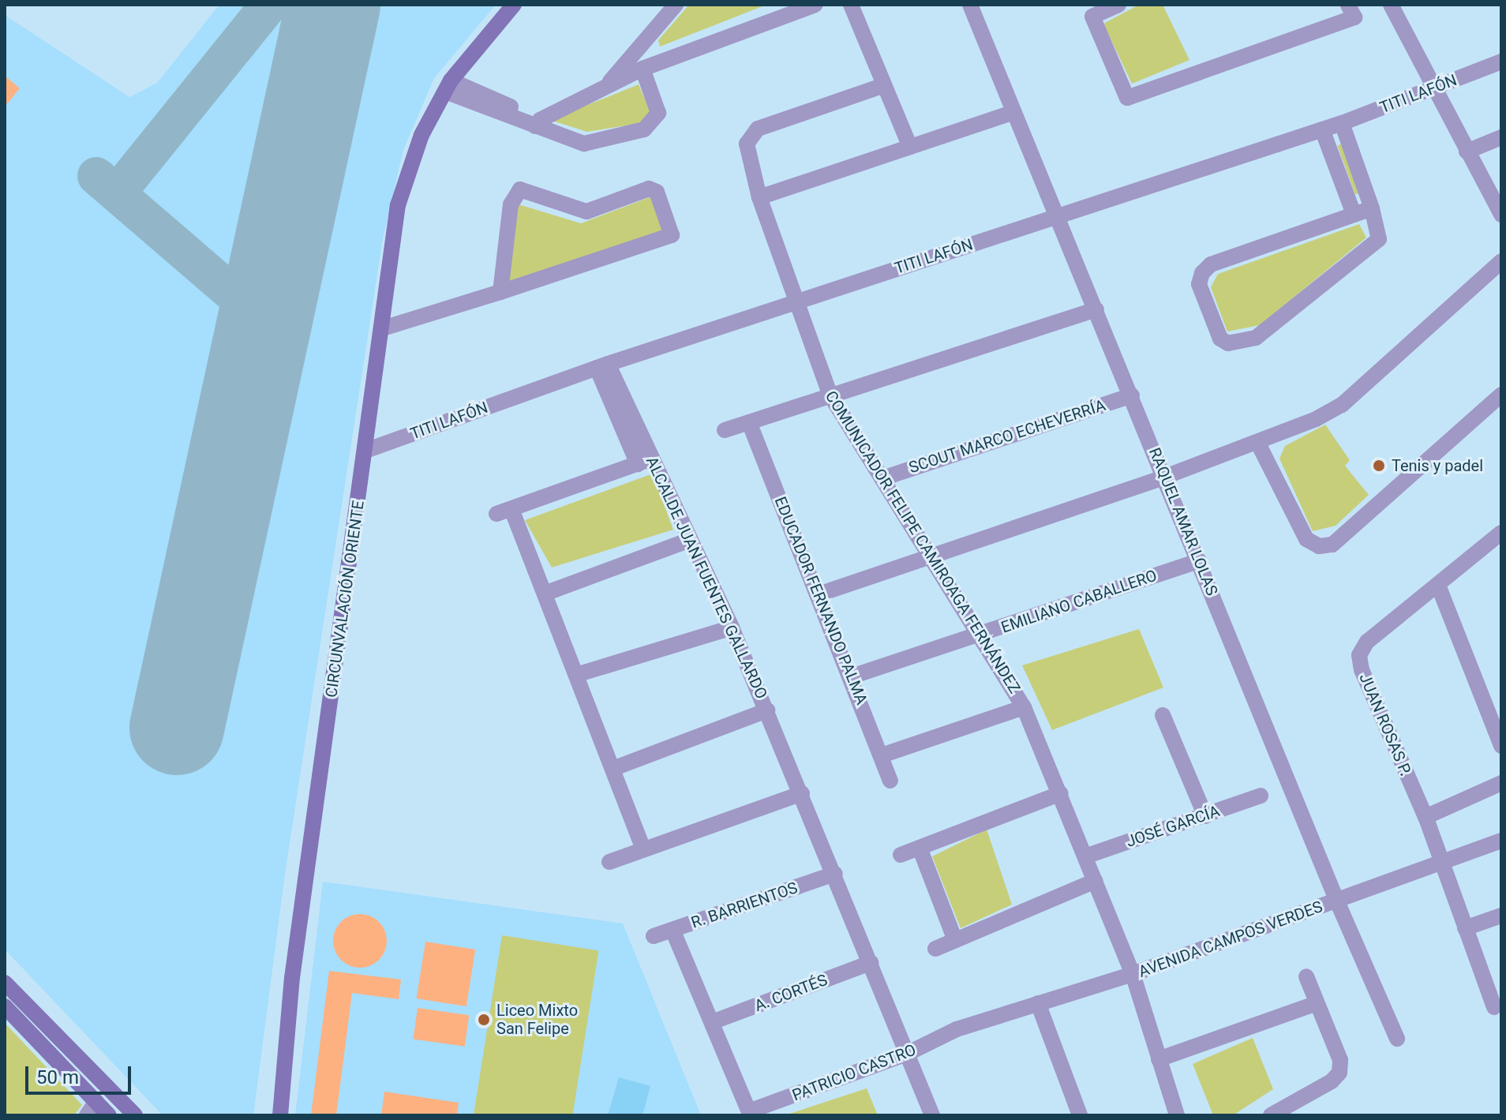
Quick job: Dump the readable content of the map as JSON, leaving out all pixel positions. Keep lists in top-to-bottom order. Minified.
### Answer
{"streets":{"street":["TITI LAFÓN","SCOUT MARCO ECHEVERRÍA","RAQUEL AMAR LOLAS","COMUNICADOR FELIPE CAMIROAGA FERNÁNDEZ","ALCALDE JUAN FUENTES GALLARDO","CIRCUNVALACIÓN ORIENTE","EDUCADOR FERNANDO PALMA","EMILIANO CABALLERO","JUAN ROSAS P.","JOSÉ GARCÍA","R. BARRIENTOS","AVENIDA CAMPOS VERDES","A. CORTÉS","PATRICIO CASTRO"]},"crossings":[["TITI LAFÓN","RAQUEL AMAR LOLAS"],["TITI LAFÓN","COMUNICADOR FELIPE CAMIROAGA FERNÁNDEZ"],["TITI LAFÓN","ALCALDE JUAN FUENTES GALLARDO"],["TITI LAFÓN","CIRCUNVALACIÓN ORIENTE"],["SCOUT MARCO ECHEVERRÍA","RAQUEL AMAR LOLAS"],["SCOUT MARCO ECHEVERRÍA","COMUNICADOR FELIPE CAMIROAGA FERNÁNDEZ"],["RAQUEL AMAR LOLAS","EMILIANO CABALLERO"],["RAQUEL AMAR LOLAS","AVENIDA CAMPOS VERDES"],["COMUNICADOR FELIPE CAMIROAGA FERNÁNDEZ","EMILIANO CABALLERO"],["COMUNICADOR FELIPE CAMIROAGA FERNÁNDEZ","JOSÉ GARCÍA"],["COMUNICADOR FELIPE CAMIROAGA FERNÁNDEZ","AVENIDA CAMPOS VERDES"],["ALCALDE JUAN FUENTES GALLARDO","R. BARRIENTOS"],["ALCALDE JUAN FUENTES GALLARDO","A. CORTÉS"],["ALCALDE JUAN FUENTES GALLARDO","PATRICIO CASTRO"],["EDUCADOR FERNANDO PALMA","EMILIANO CABALLERO"],["JUAN ROSAS P.","AVENIDA CAMPOS VERDES"],["AVENIDA CAMPOS VERDES","PATRICIO CASTRO"]],"places":["Tenis y padel","Liceo Mixto San Felipe"],"scale_bar":"50 m"}
